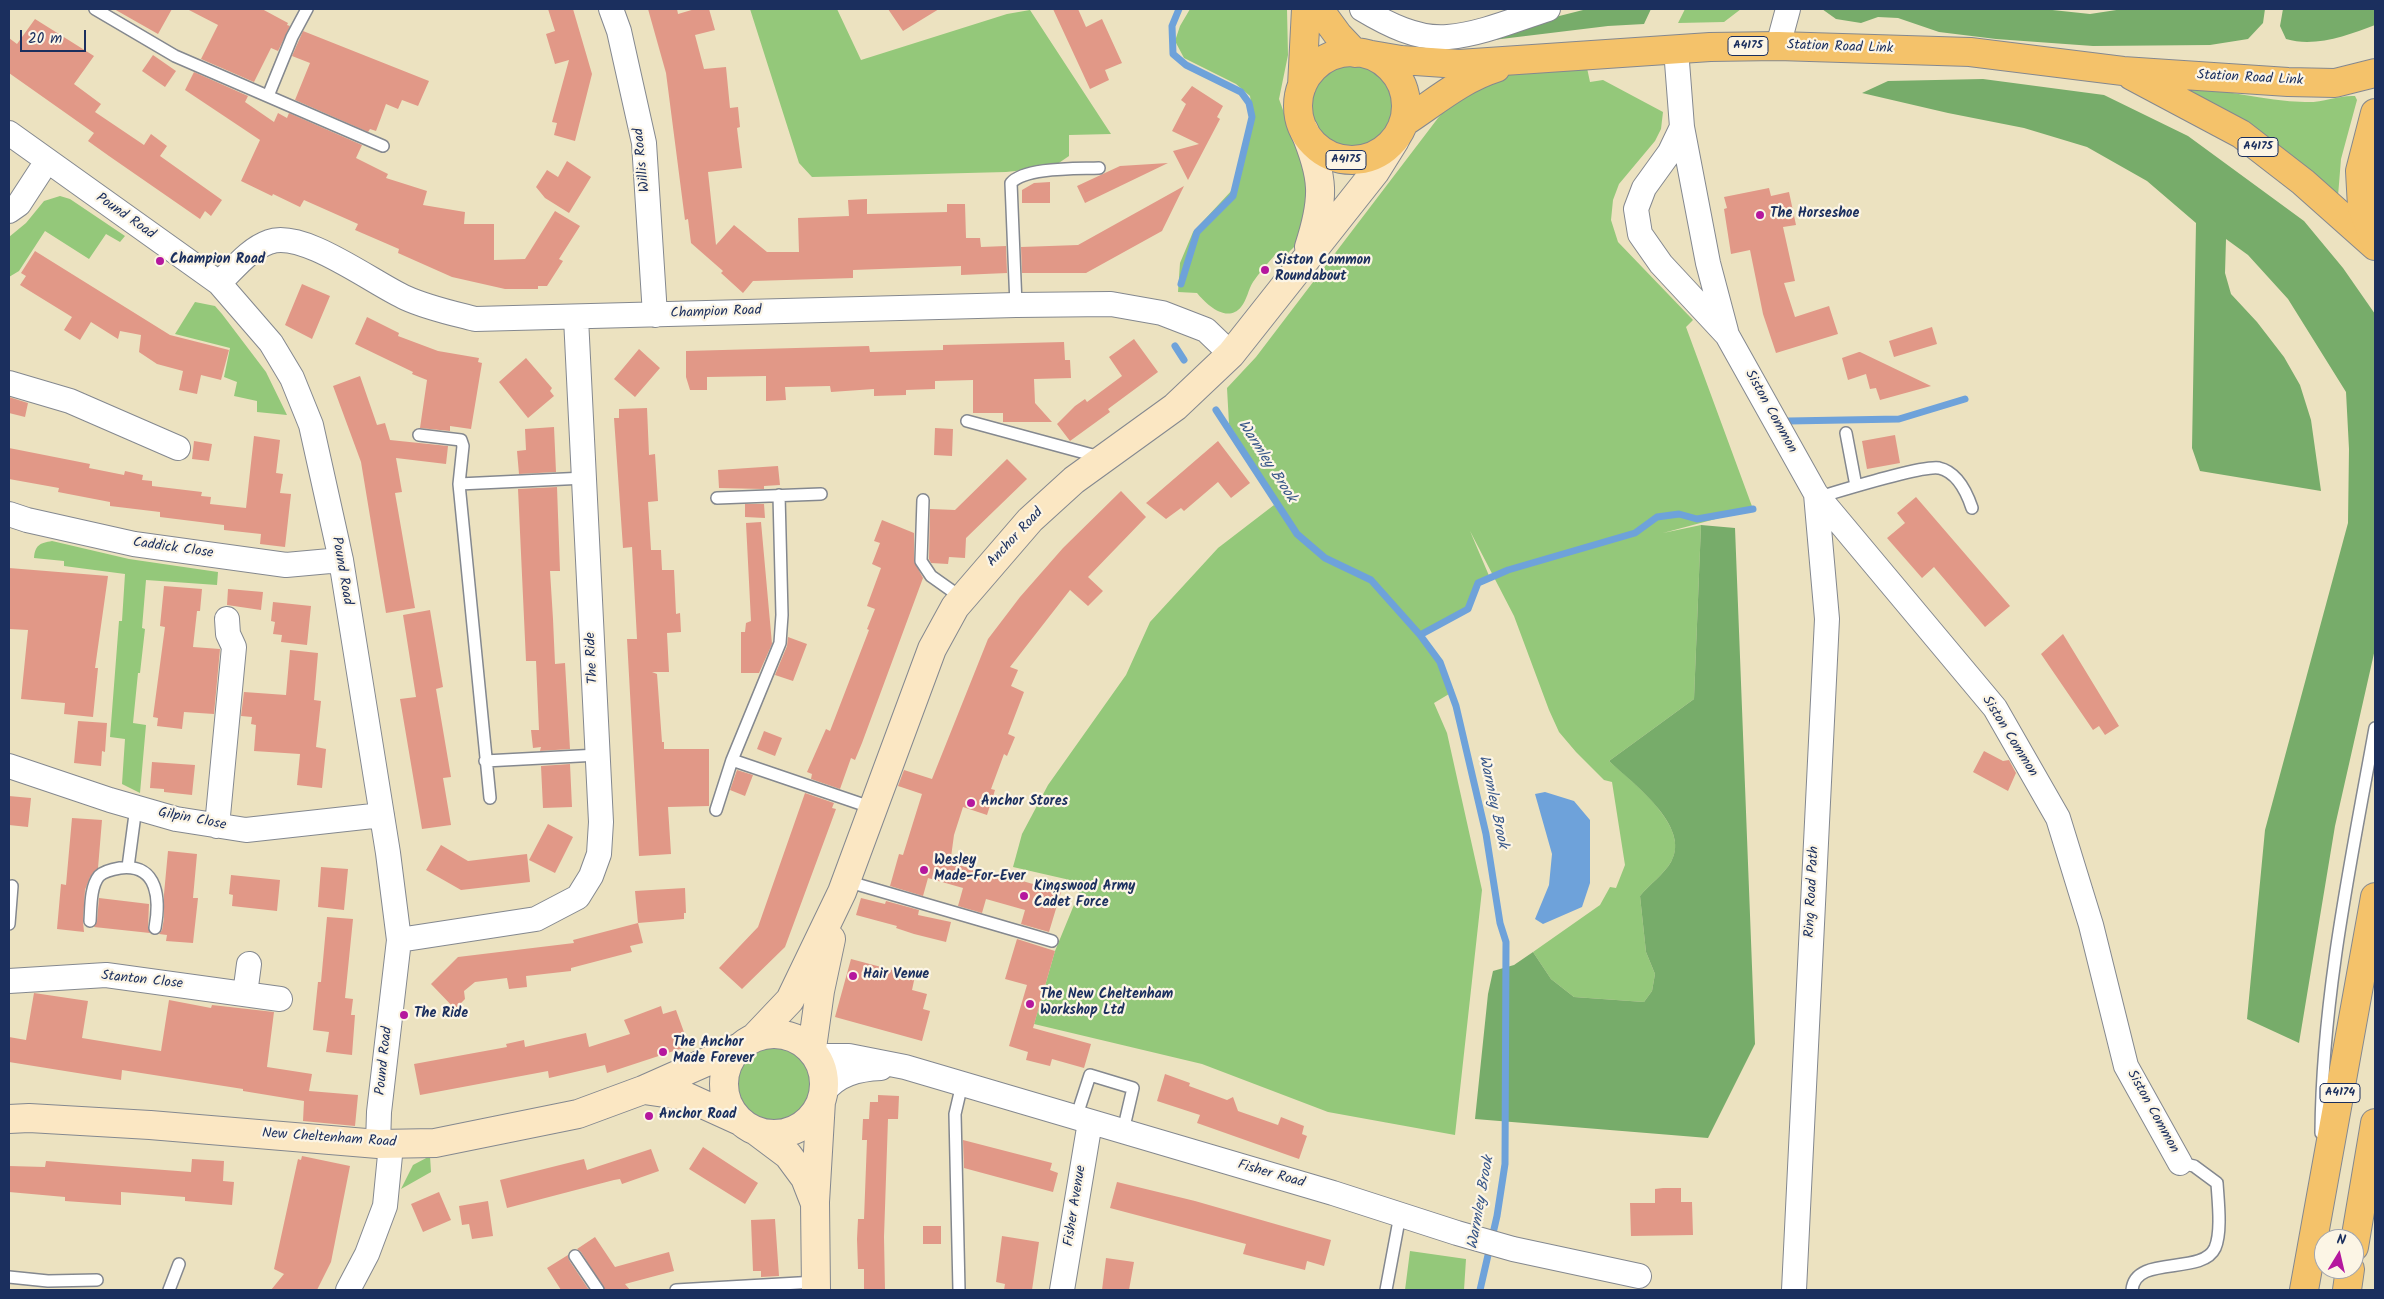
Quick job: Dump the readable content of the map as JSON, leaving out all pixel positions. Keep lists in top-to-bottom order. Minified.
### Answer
{"streets":{"main road":["A4175","Station Road Link","A4174"],"street":["Willis Road","Pound Road","Champion Road","Siston Common","Anchor Road","Caddick Close","The Ride","Gilpin Close","Ring Road Path","Stanton Close","New Cheltenham Road","Fisher Road","Fisher Avenue"]},"crossings":[["A4175","Station Road Link"],["A4175","Anchor Road"],["Station Road Link","Siston Common"],["Station Road Link","Anchor Road"],["Willis Road","Champion Road"],["Pound Road","Champion Road"],["Pound Road","Caddick Close"],["Pound Road","The Ride"],["Pound Road","Gilpin Close"],["Pound Road","New Cheltenham Road"],["Champion Road","Anchor Road"],["Champion Road","The Ride"],["Siston Common","Ring Road Path"],["Anchor Road","New Cheltenham Road"],["Anchor Road","Fisher Road"],["New Cheltenham Road","Fisher Road"],["Fisher Road","Fisher Avenue"]],"water":["Warmley Brook"],"places":["The Horseshoe","Champion Road","Siston Common Roundabout","Anchor Stores","Wesley Made-For-Ever","Kingswood Army Cadet Force","Hair Venue","The New Cheltenham Workshop Ltd","The Ride","The Anchor Made Forever","Anchor Road"],"scale_bar":"20 m","north":"top"}
